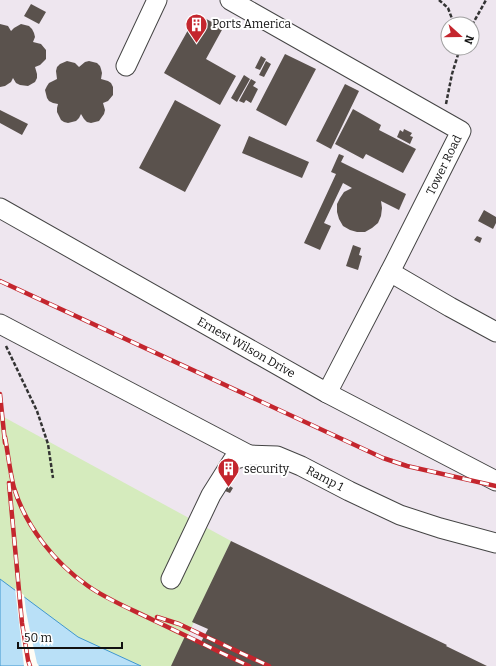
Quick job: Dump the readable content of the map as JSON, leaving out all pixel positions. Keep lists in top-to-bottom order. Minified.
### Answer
{"streets":{"lane":["Tower Road","Ernest Wilson Drive","Ramp 1"]},"crossings":[["Tower Road","Ernest Wilson Drive"]],"places":{"building":["Ports America","security"]},"scale_bar":"50 m","north":"right"}
